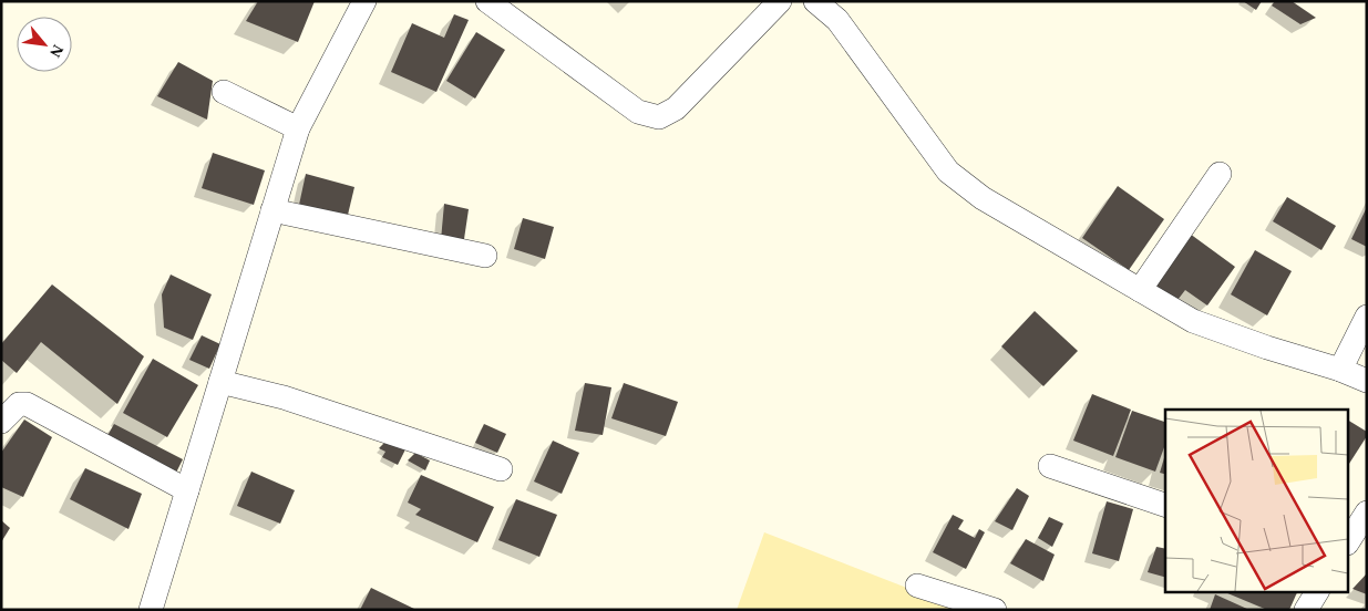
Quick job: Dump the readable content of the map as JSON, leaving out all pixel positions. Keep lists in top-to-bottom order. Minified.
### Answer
{"north":"bottom right"}
